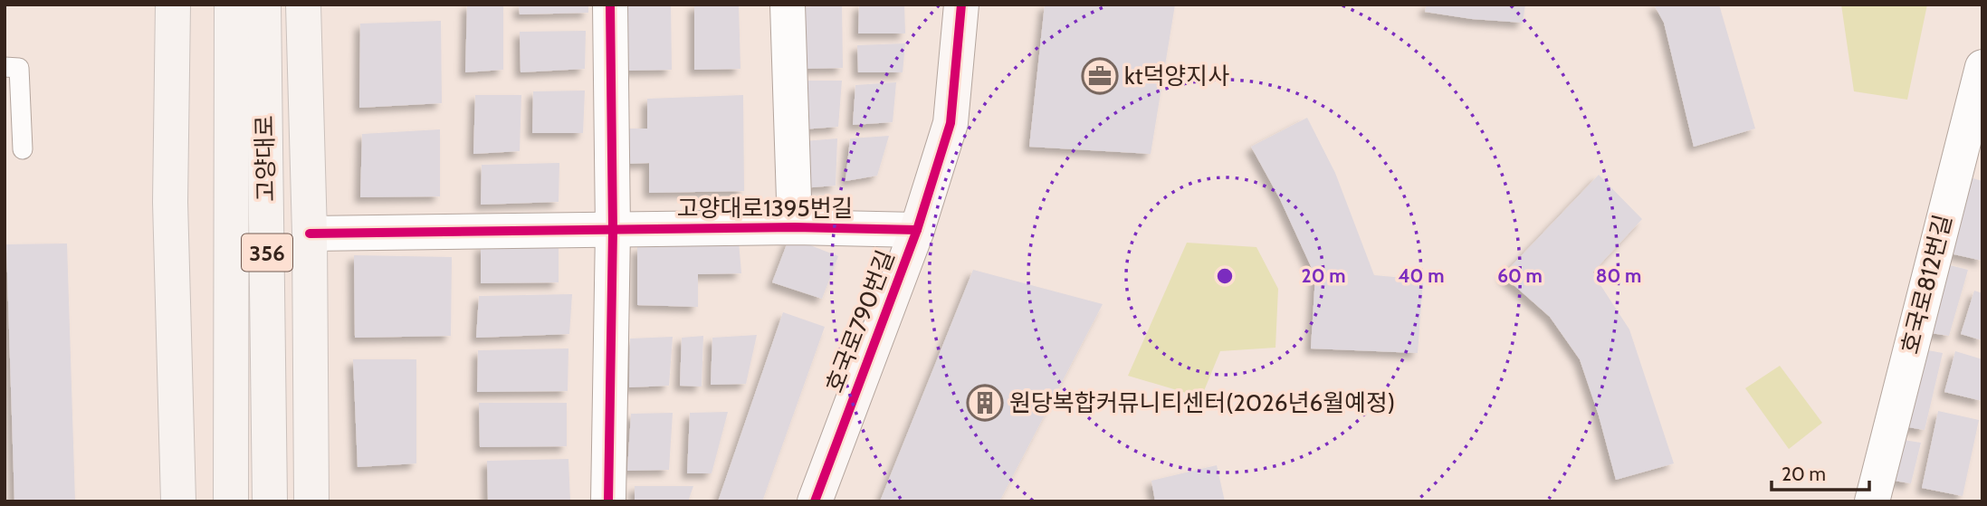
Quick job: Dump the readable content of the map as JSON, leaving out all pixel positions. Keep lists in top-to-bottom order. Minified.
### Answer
{"streets":{"main road":["고양대로","356"],"street":["고양대로1395번길","호국로812번길","호국로790번길"]},"crossings":[["고양대로1395번길","호국로790번길"]],"places":{"office":["kt덕양지사"],"building":["원당복합커뮤니티센터(2026년6월예정)"]},"scale_bar":"20 m","rings":["20 m","40 m","60 m","80 m"]}
